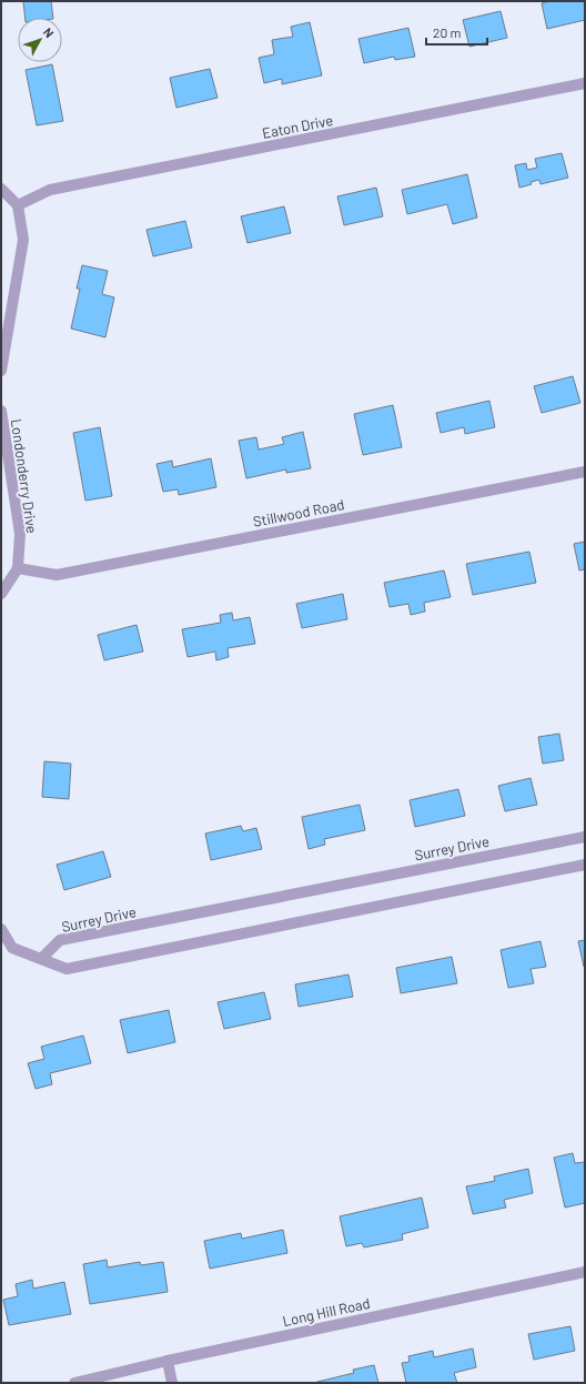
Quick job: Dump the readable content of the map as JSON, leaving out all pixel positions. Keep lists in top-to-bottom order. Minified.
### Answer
{"streets":{"street":["Eaton Drive","Londonderry Drive","Stillwood Road","Surrey Drive","Long Hill Road"]},"crossings":[["Londonderry Drive","Stillwood Road"]],"scale_bar":"20 m","north":"top right"}
